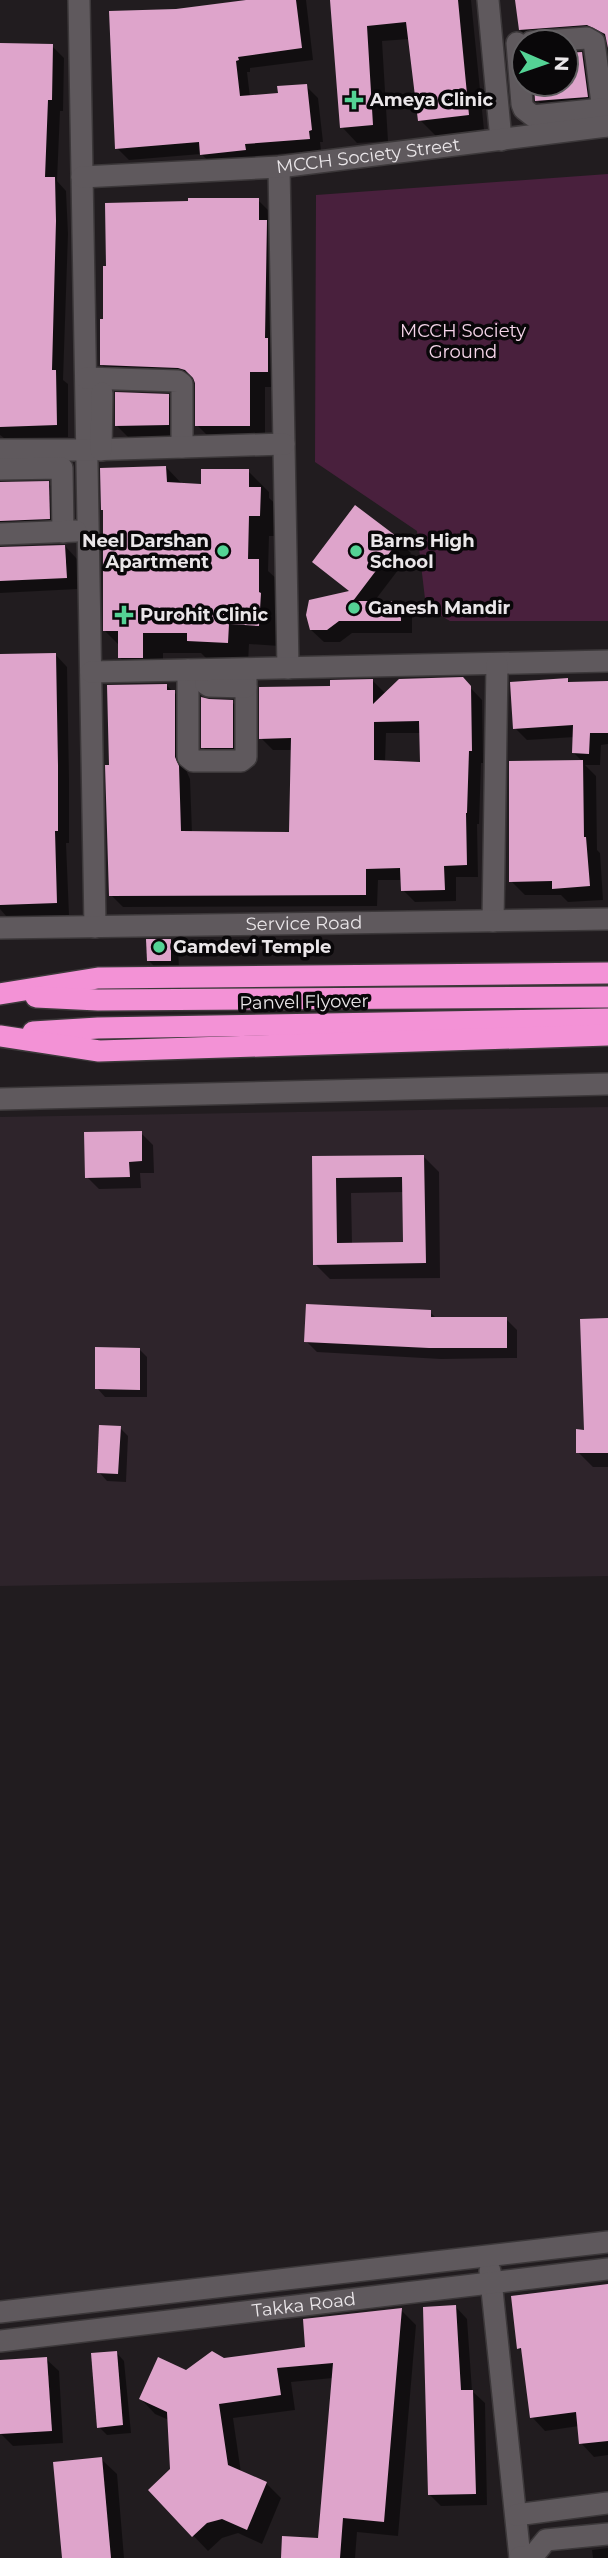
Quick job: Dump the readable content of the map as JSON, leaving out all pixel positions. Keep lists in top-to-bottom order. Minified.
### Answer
{"streets":{"highway":["Panvel Flyover"],"street":["MCCH Society Street","Service Road","Takka Road"]},"parks":["MCCH Society Ground"],"places":{"health":["Ameya Clinic","Purohit Clinic"],"other":["Neel Darshan Apartment","Barns High School","Ganesh Mandir","Gamdevi Temple"]},"north":"right"}
